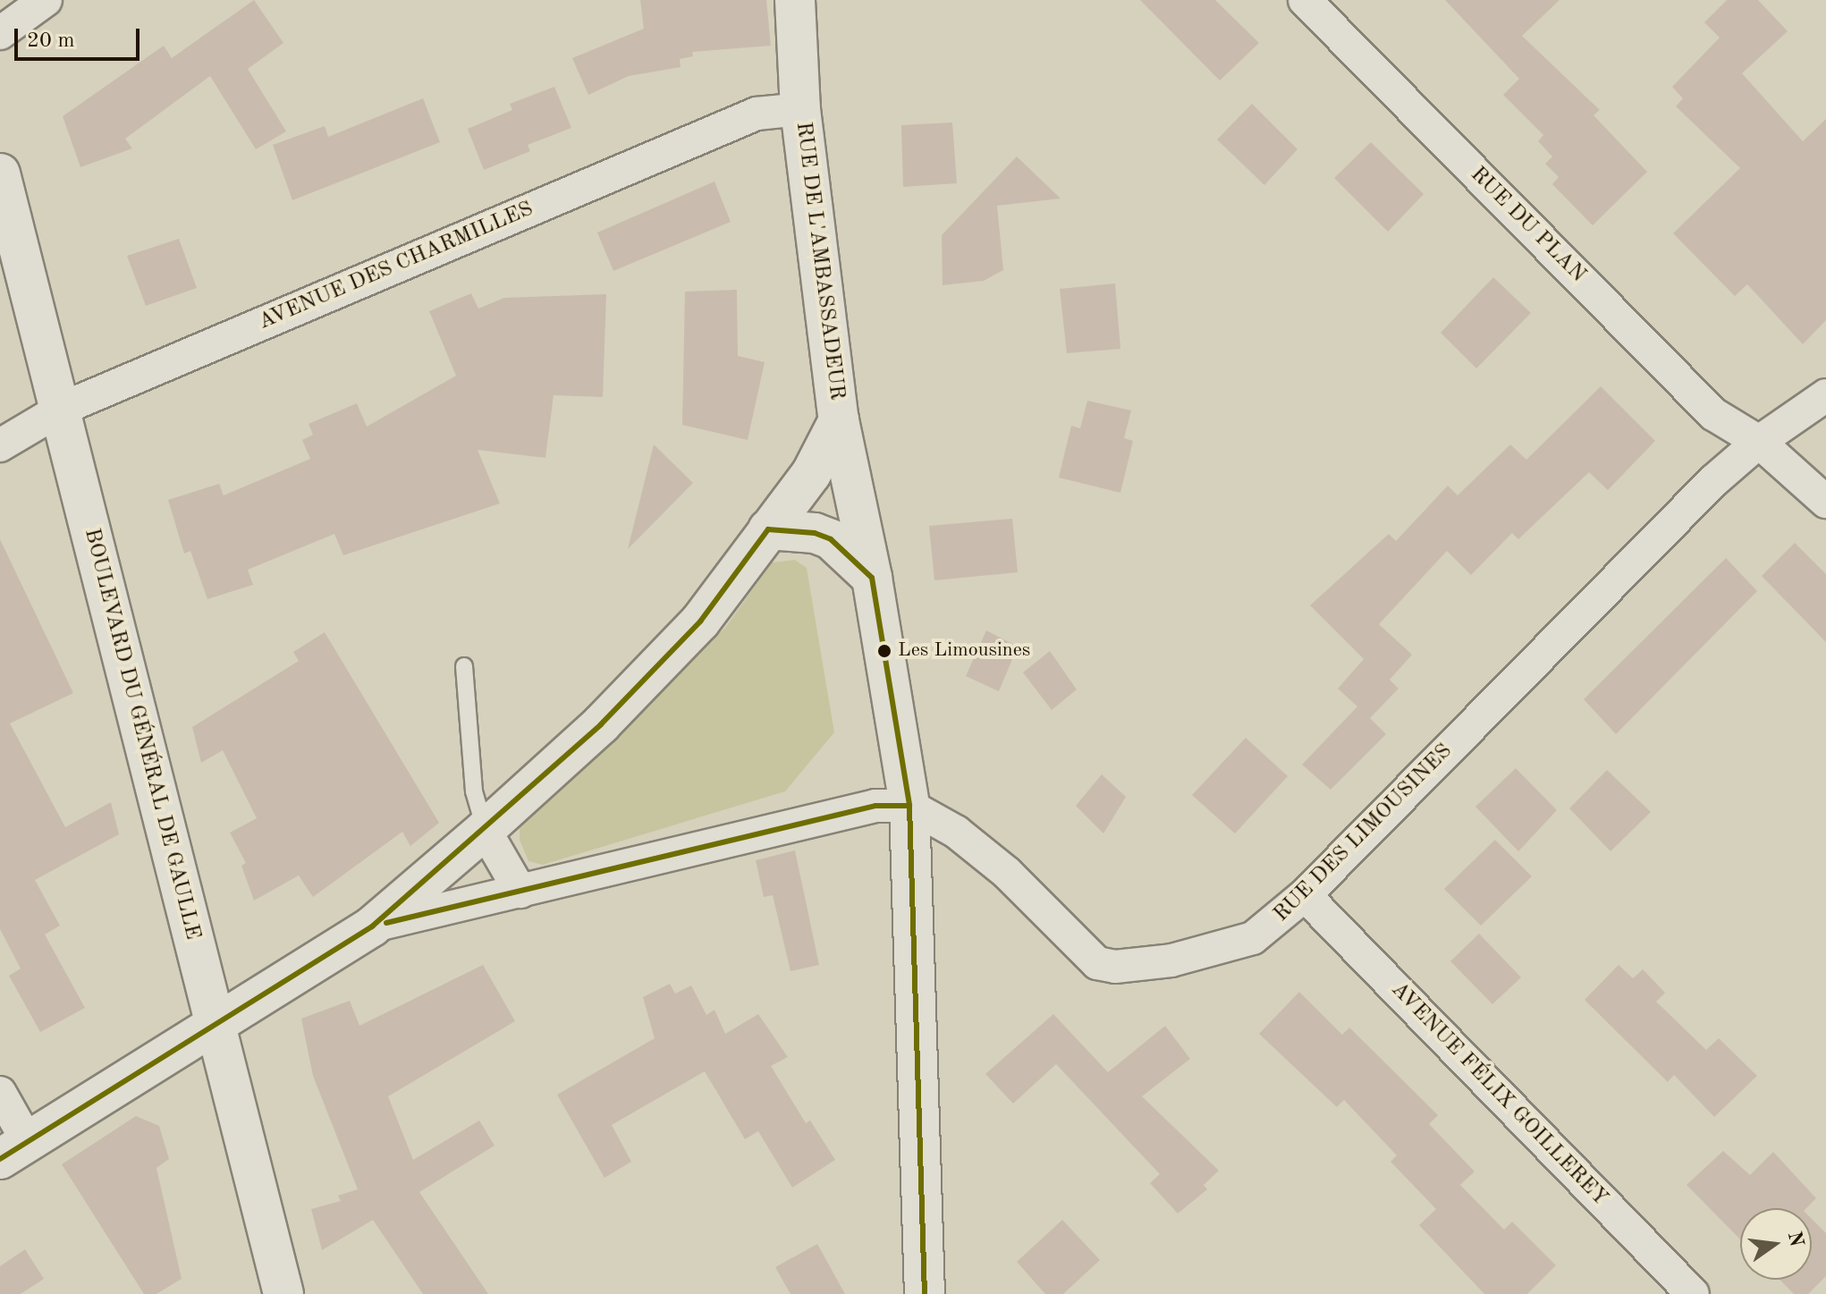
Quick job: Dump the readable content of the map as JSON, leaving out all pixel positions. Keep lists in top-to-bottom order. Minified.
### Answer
{"streets":{"main road":["RUE DE L'AMBASSADEUR","BOULEVARD DU GÉNÉRAL DE GAULLE"],"street":["RUE DU PLAN","AVENUE DES CHARMILLES","RUE DES LIMOUSINES","AVENUE FÉLIX GOILLEREY"]},"crossings":[["RUE DU PLAN","RUE DES LIMOUSINES"],["RUE DE L'AMBASSADEUR","AVENUE DES CHARMILLES"],["RUE DE L'AMBASSADEUR","BOULEVARD DU GÉNÉRAL DE GAULLE"],["RUE DE L'AMBASSADEUR","RUE DES LIMOUSINES"],["AVENUE DES CHARMILLES","BOULEVARD DU GÉNÉRAL DE GAULLE"],["RUE DES LIMOUSINES","AVENUE FÉLIX GOILLEREY"]],"places":["Les Limousines"],"scale_bar":"20 m","north":"right"}
